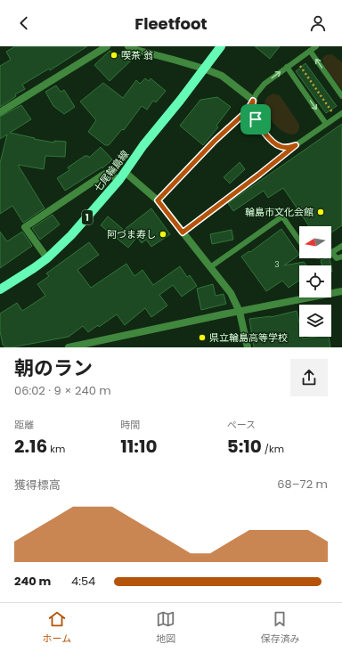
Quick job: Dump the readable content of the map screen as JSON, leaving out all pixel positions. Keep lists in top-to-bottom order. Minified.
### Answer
{"streets":{"main road":["七尾輪島線","1"]},"places":["喫茶 翁","輪島市文化会館","阿づま寿し","県立輪島高等学校"],"house_numbers":["3"],"north":"left","page":{"header":"Fleetfoot","heading":["朝のラン","06:02 · 9 × 240 m"],"stats":[["距離","2.16 km"],["時間","11:10"],["ペース","5:10 /km"]],"chart":["獲得標高","68–72 m"],"list":[{"name":"240 m","note":"4:54"}],"tabs":["ホーム","地図","保存済み"]}}
